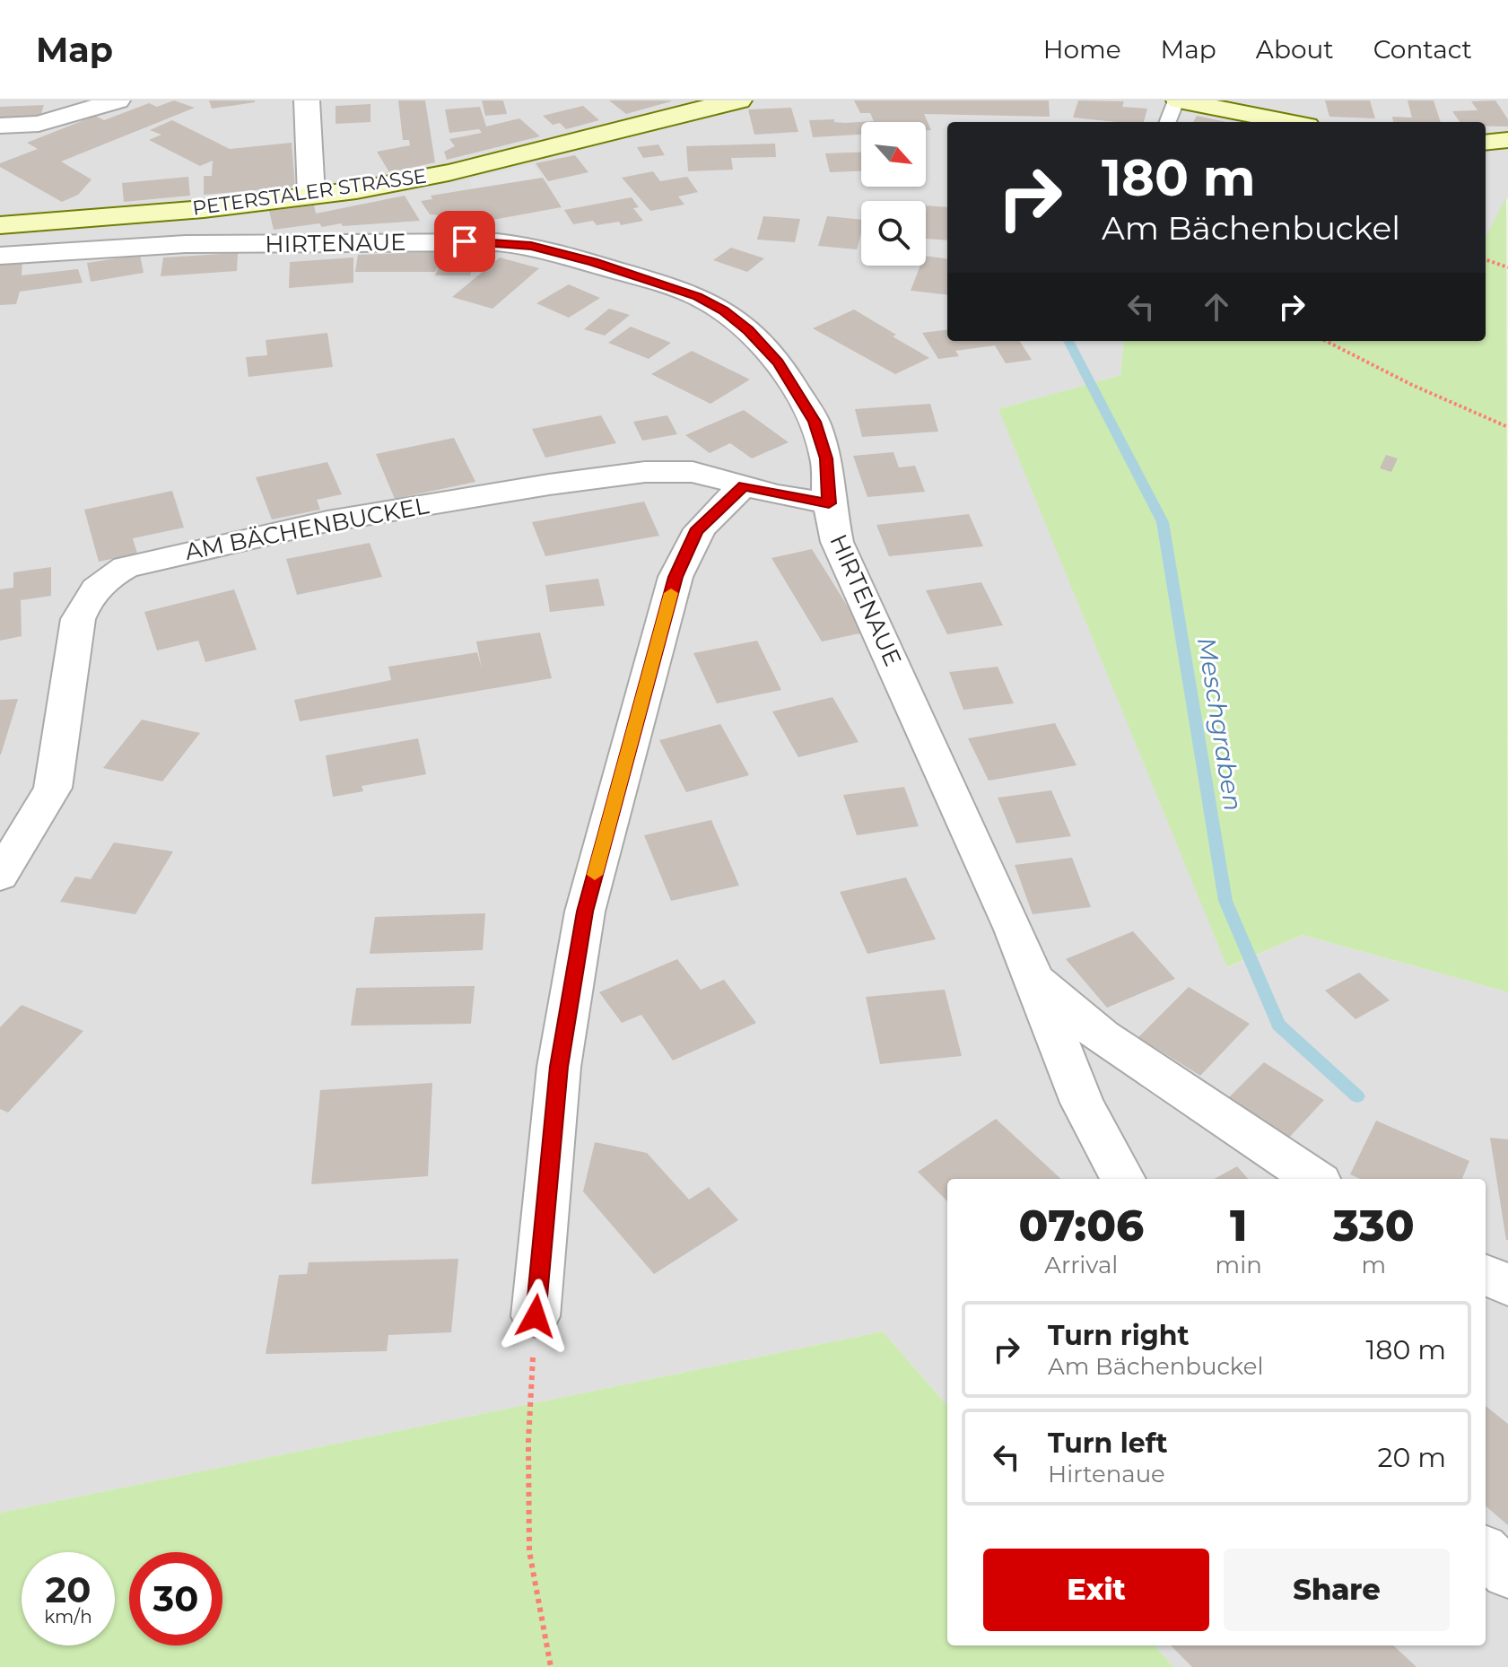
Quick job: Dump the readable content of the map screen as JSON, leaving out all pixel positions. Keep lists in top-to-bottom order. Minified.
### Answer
{"streets":{"main road":["PETERSTALER STRASSE"],"street":["HIRTENAUE","AM BÄCHENBUCKEL"]},"crossings":[["HIRTENAUE","AM BÄCHENBUCKEL"]],"water":["Meschgraben"],"north":"bottom right","page":{"header":"Map","nav":["Home","Map","About","Contact"],"turn":["180 m","Am Bächenbuckel"],"eta":["07:06","Arrival","1","min","330","m"],"list":[{"name":"Turn right","note":"Am Bächenbuckel","value":"180 m"},{"name":"Turn left","note":"Hirtenaue","value":"20 m"}],"buttons":["Exit","Share"],"speed":"20 km/h","limit":"30"}}
